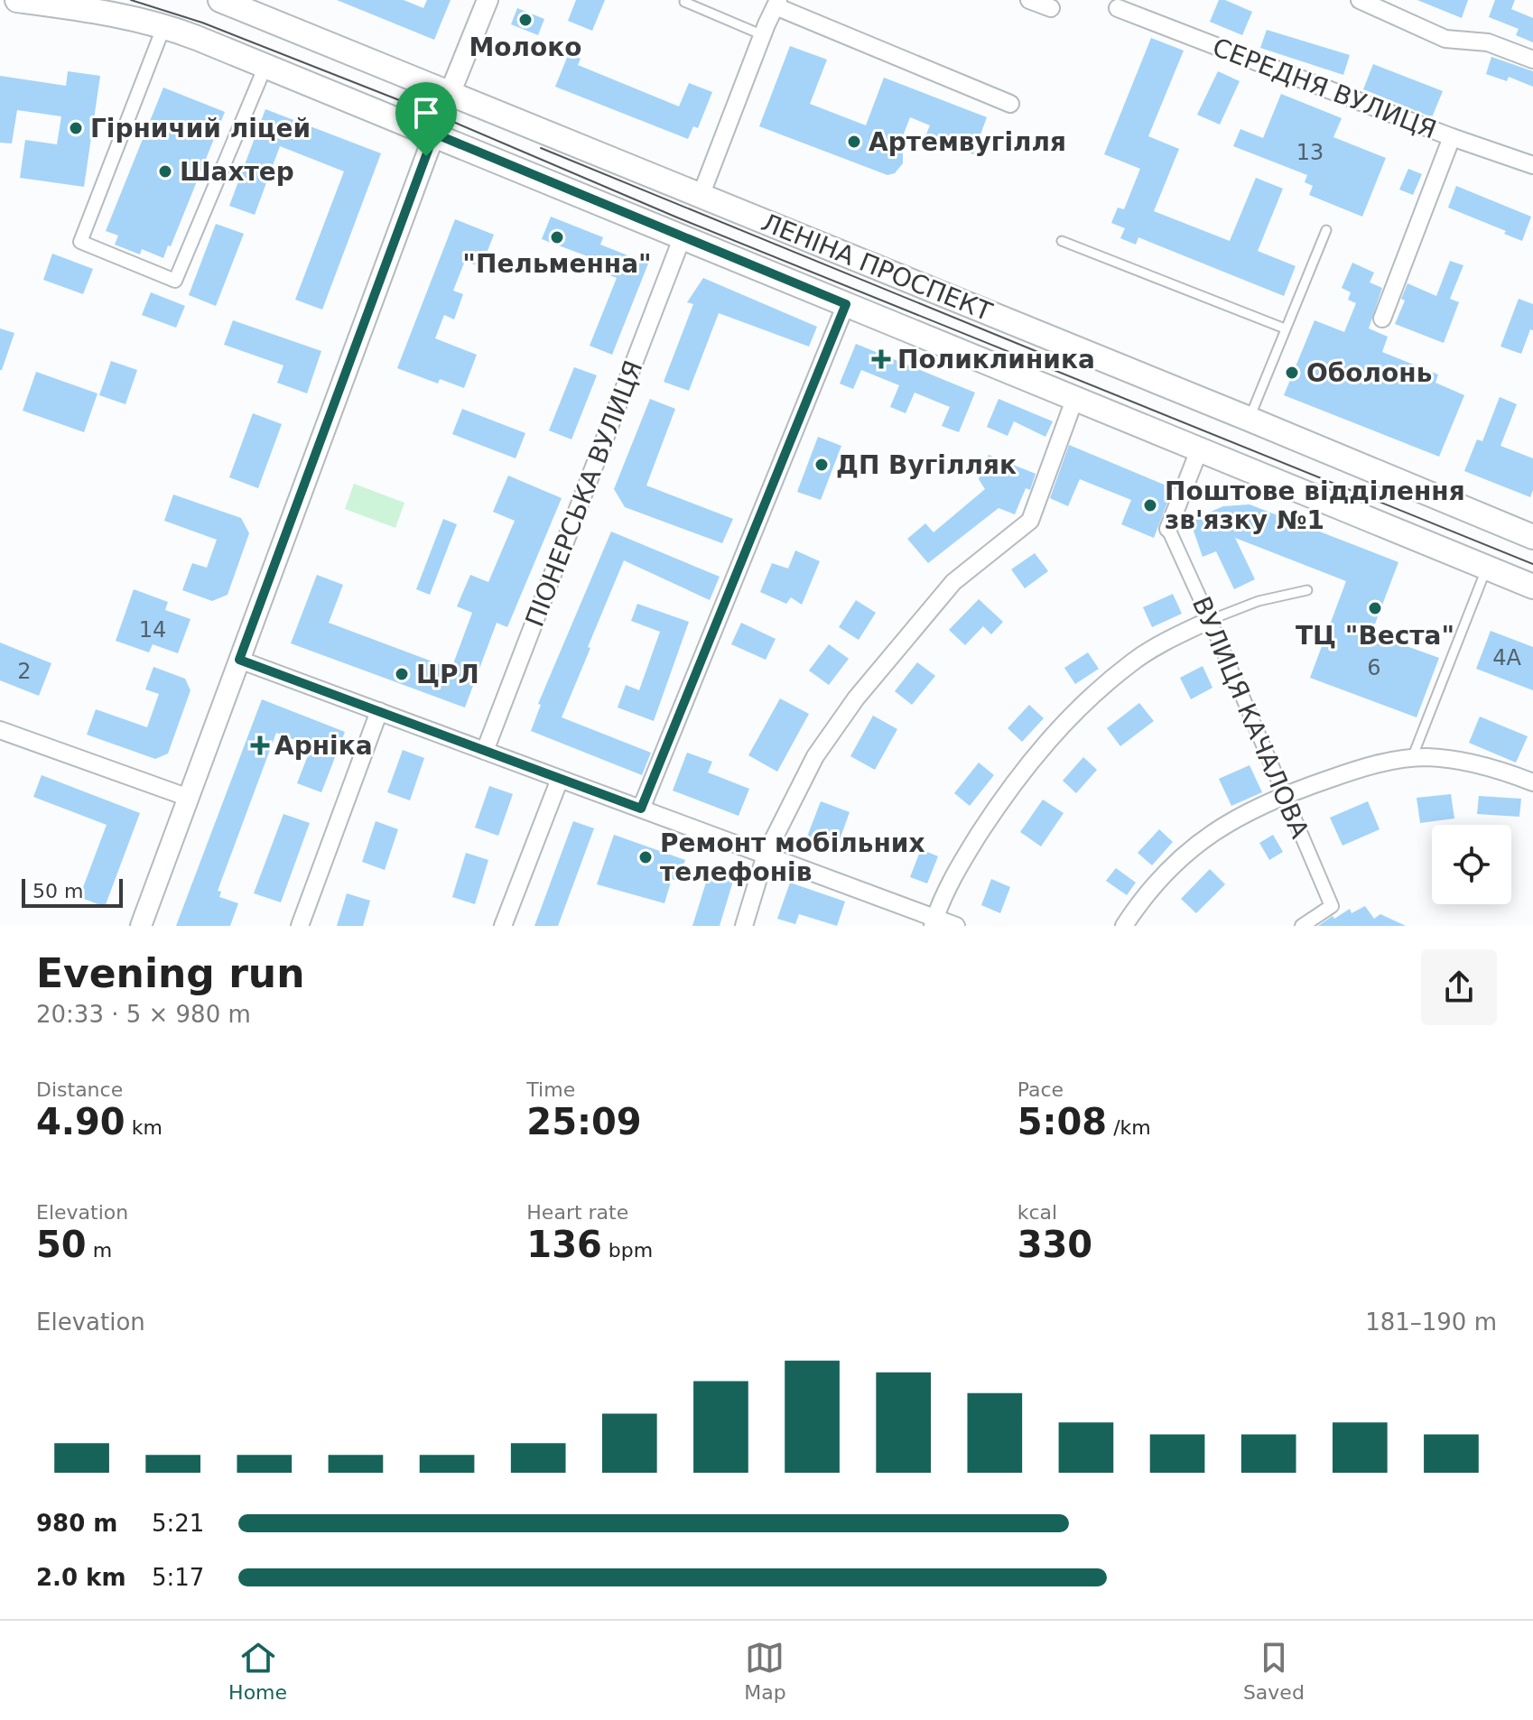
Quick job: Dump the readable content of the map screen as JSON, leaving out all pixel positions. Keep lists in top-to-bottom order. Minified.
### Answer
{"streets":{"main road":["ЛЕНІНА ПРОСПЕКТ"],"street":["СЕРЕДНЯ ВУЛИЦЯ","ПІОНЕРСЬКА ВУЛИЦЯ","ВУЛИЦЯ КАЧАЛОВА"]},"crossings":[["ЛЕНІНА ПРОСПЕКТ","ПІОНЕРСЬКА ВУЛИЦЯ"]],"places":{"other":["Молоко","Гірничий ліцей","Артемвугілля","Шахтер","\"Пельменна\"","Оболонь","ДП Вугілляк","Поштове відділення зв'язку №1","ТЦ \"Веста\"","ЦРЛ","Ремонт мобільних телефонів"],"health":["Поликлиника","Арніка"]},"house_numbers":["13","14","4А","6","2"],"scale_bar":"50 m","page":{"scale":"50 m","heading":["Evening run","20:33 · 5 × 980 m"],"stats":[["Distance","4.90 km"],["Time","25:09"],["Pace","5:08 /km"],["Elevation","50 m"],["Heart rate","136 bpm"],["kcal","330"]],"chart":["Elevation","181–190 m"],"list":[{"name":"980 m","note":"5:21"},{"name":"2.0 km","note":"5:17"}],"tabs":["Home","Map","Saved"]}}
